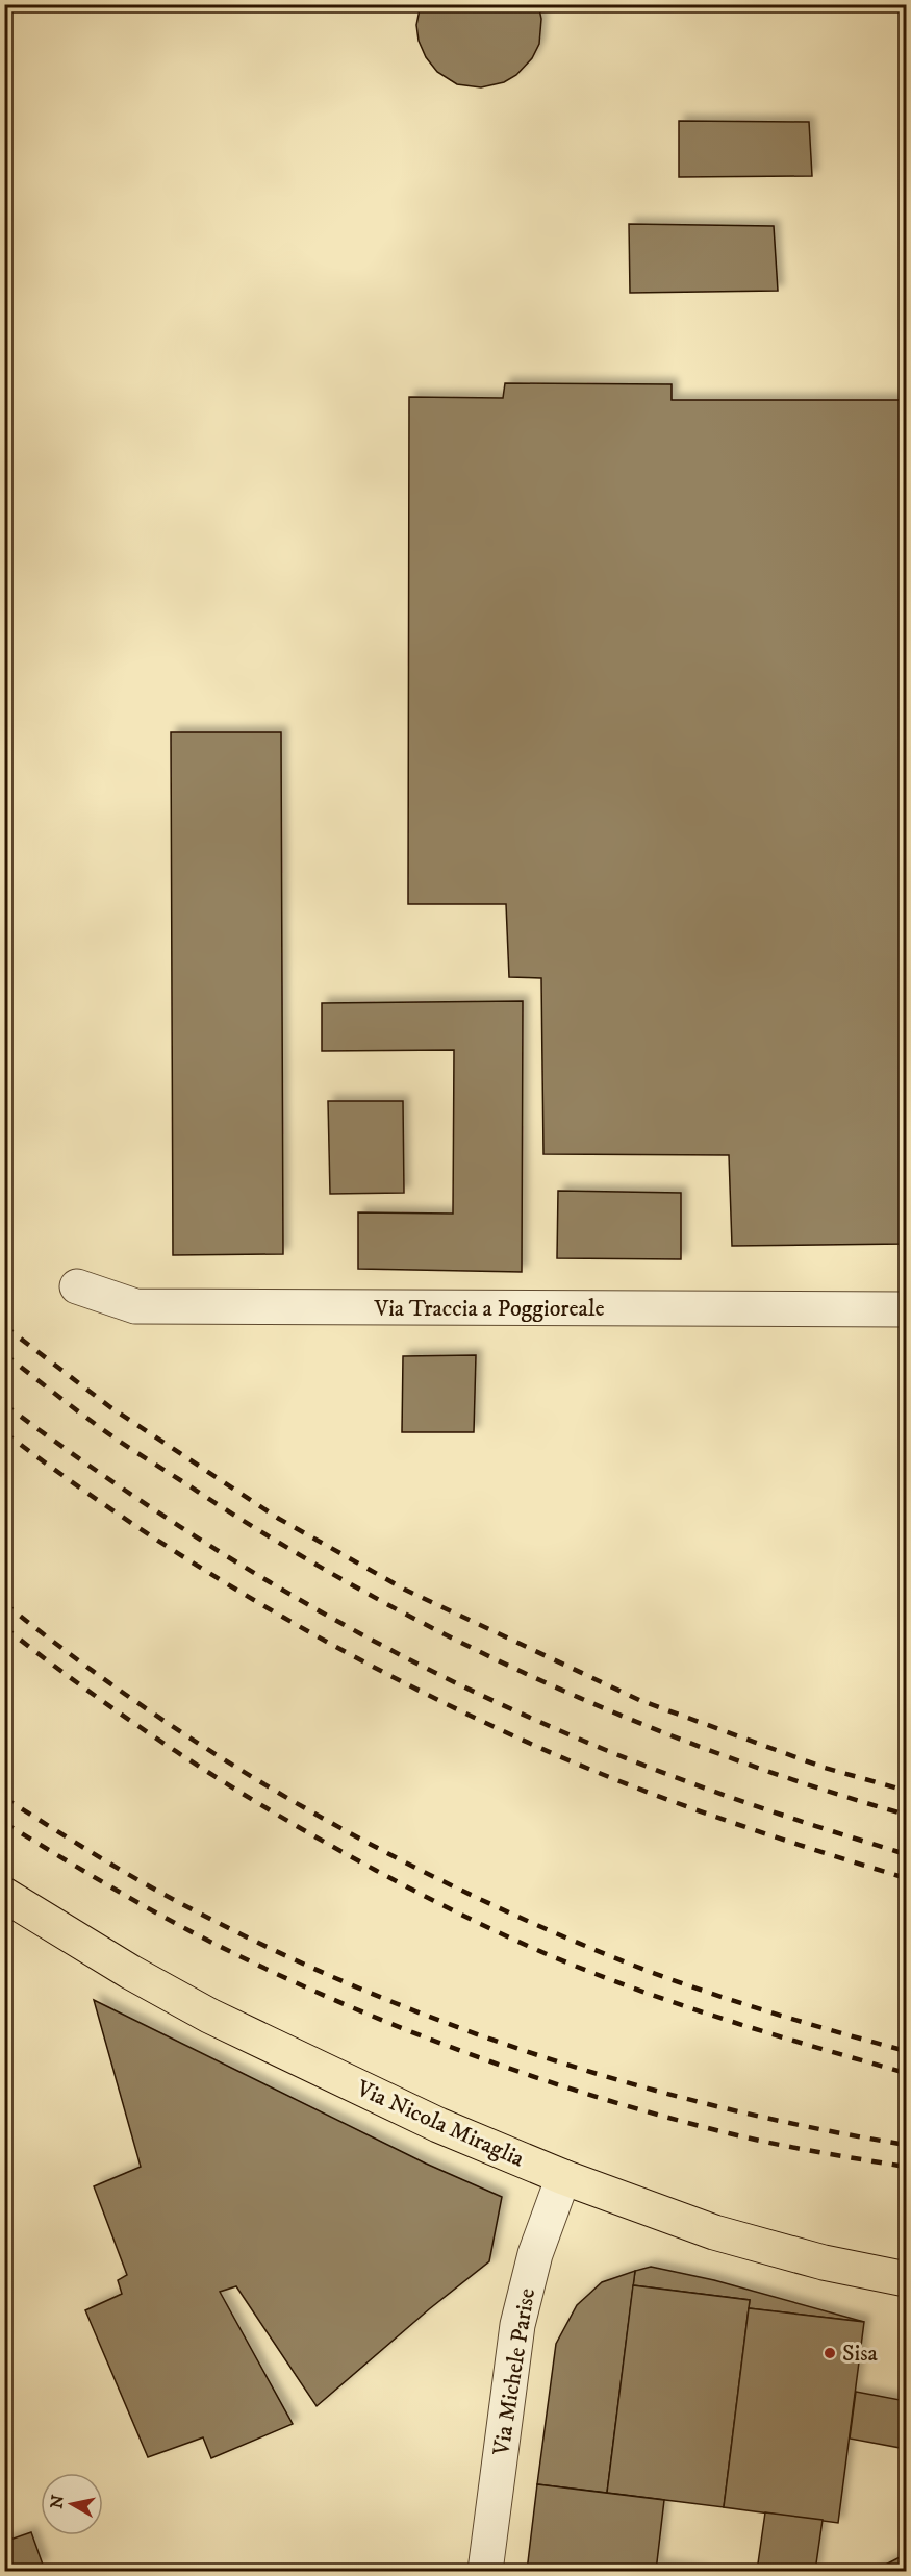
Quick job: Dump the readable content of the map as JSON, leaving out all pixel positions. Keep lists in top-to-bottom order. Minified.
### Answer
{"streets":{"main road":["Via Nicola Miraglia"],"street":["Via Traccia a Poggioreale","Via Michele Parise"]},"crossings":[["Via Nicola Miraglia","Via Michele Parise"]],"places":["Sisa"],"north":"left"}
